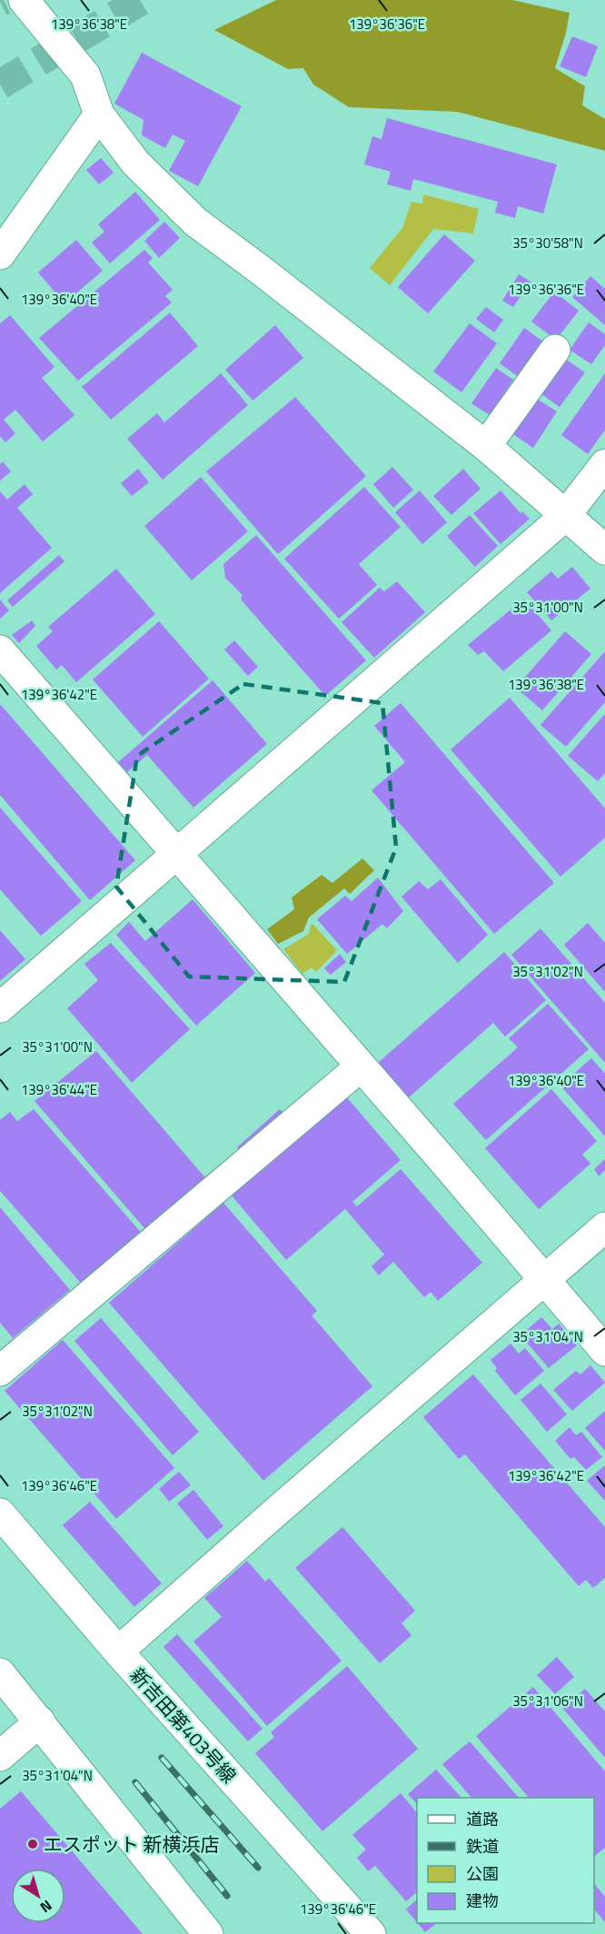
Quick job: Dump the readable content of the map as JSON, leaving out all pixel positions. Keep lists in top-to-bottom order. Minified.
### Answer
{"streets":{"street":["新吉田第403号線"]},"places":["エスポット 新横浜店"],"legend":["道路","鉄道","公園","建物"],"north":"bottom right","coordinates":["139°36'38\"E","139°36'36\"E","35°30'58\"N","139°36'40\"E","35°31'00\"N","139°36'42\"E","35°31'02\"N","139°36'44\"E","35°31'04\"N","139°36'46\"E","35°31'06\"N"]}
